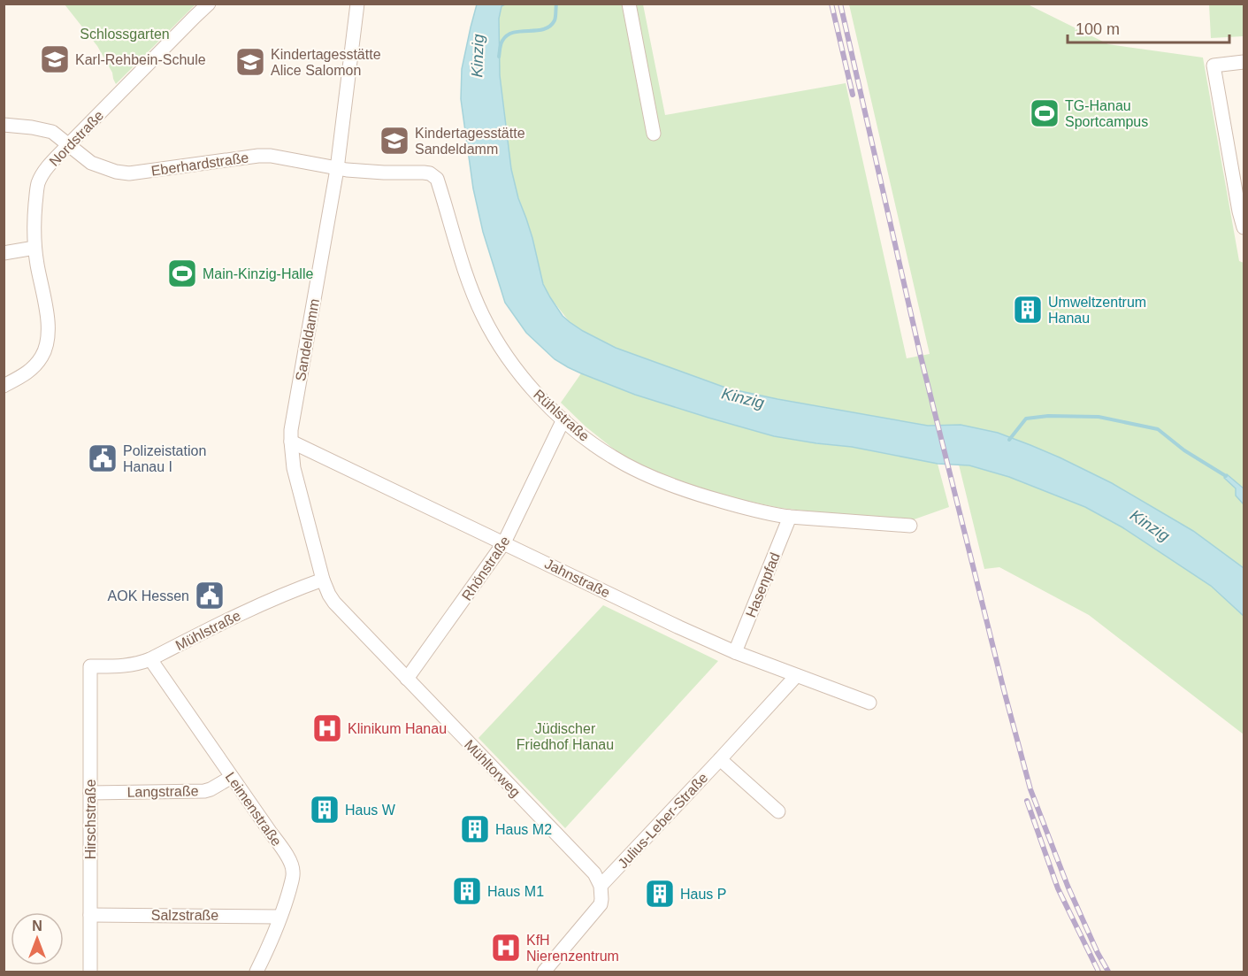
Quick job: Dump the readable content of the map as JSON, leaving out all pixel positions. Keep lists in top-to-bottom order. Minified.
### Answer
{"streets":{"street":["Nordstraße","Eberhardstraße","Sandeldamm","Rühlstraße","Rhönstraße","Jahnstraße","Hasenpfad","Mühlstraße","Mühltorweg","Langstraße","Leimenstraße","Hirschstraße","Julius-Leber-Straße","Salzstraße"]},"crossings":[["Nordstraße","Eberhardstraße"],["Eberhardstraße","Sandeldamm"],["Eberhardstraße","Rühlstraße"],["Sandeldamm","Rühlstraße"],["Sandeldamm","Jahnstraße"],["Sandeldamm","Mühlstraße"],["Sandeldamm","Mühltorweg"],["Rühlstraße","Rhönstraße"],["Rühlstraße","Hasenpfad"],["Rhönstraße","Jahnstraße"],["Rhönstraße","Mühltorweg"],["Jahnstraße","Hasenpfad"],["Jahnstraße","Julius-Leber-Straße"],["Mühlstraße","Mühltorweg"],["Mühlstraße","Leimenstraße"],["Mühlstraße","Hirschstraße"],["Mühltorweg","Julius-Leber-Straße"],["Langstraße","Leimenstraße"],["Langstraße","Hirschstraße"],["Leimenstraße","Salzstraße"],["Hirschstraße","Salzstraße"]],"water":["Kinzig"],"parks":["Schlossgarten","Jüdischer Friedhof Hanau"],"places":{"school or university":["Karl-Rehbein-Schule","Kindertagesstätte Alice Salomon","Kindertagesstätte Sandeldamm"],"sports":["TG-Hanau Sportcampus","Main-Kinzig-Halle"],"building":["Umweltzentrum Hanau","Haus W","Haus M2","Haus M1","Haus P"],"public building":["Polizeistation Hanau I","AOK Hessen"],"hospital":["Klinikum Hanau","KfH Nierenzentrum"]},"scale_bar":"100 m","north":"top"}
